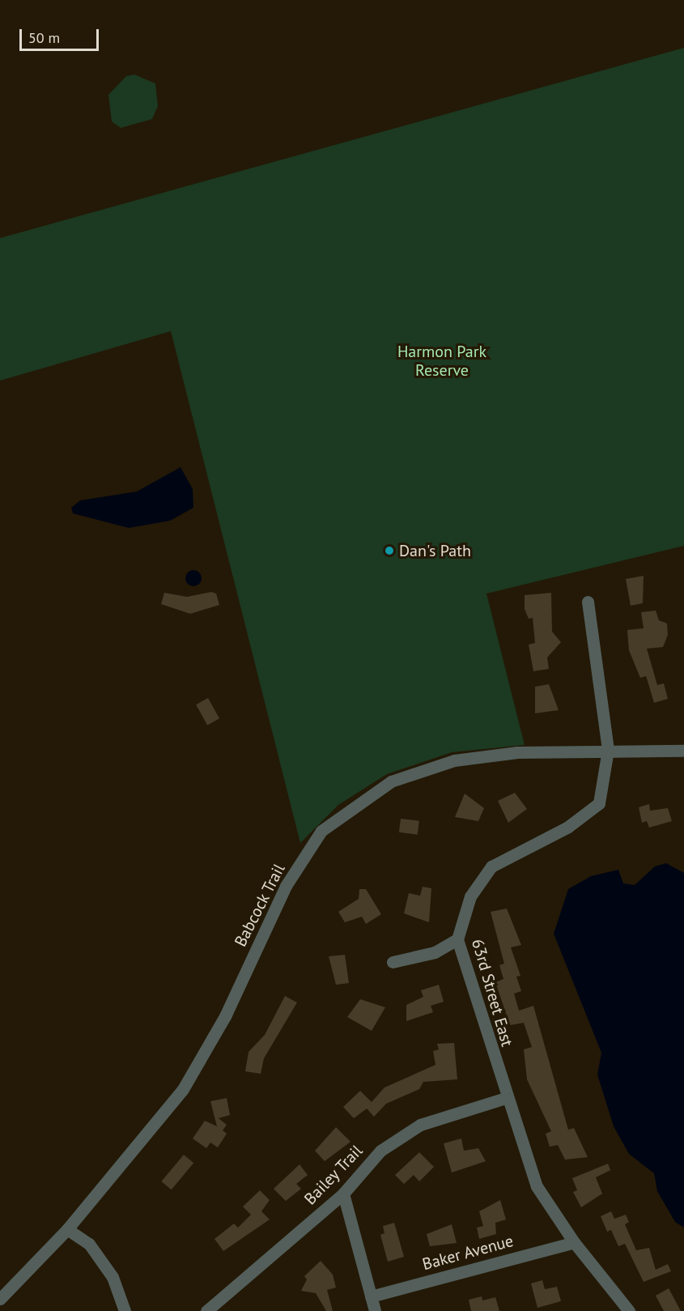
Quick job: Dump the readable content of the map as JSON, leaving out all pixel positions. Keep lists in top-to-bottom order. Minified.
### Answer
{"streets":{"street":["Babcock Trail","63rd Street East","Bailey Trail","Baker Avenue"]},"crossings":[["Babcock Trail","63rd Street East"],["63rd Street East","Bailey Trail"],["63rd Street East","Baker Avenue"]],"parks":["Harmon Park Reserve"],"places":["Dan's Path"],"scale_bar":"50 m"}
